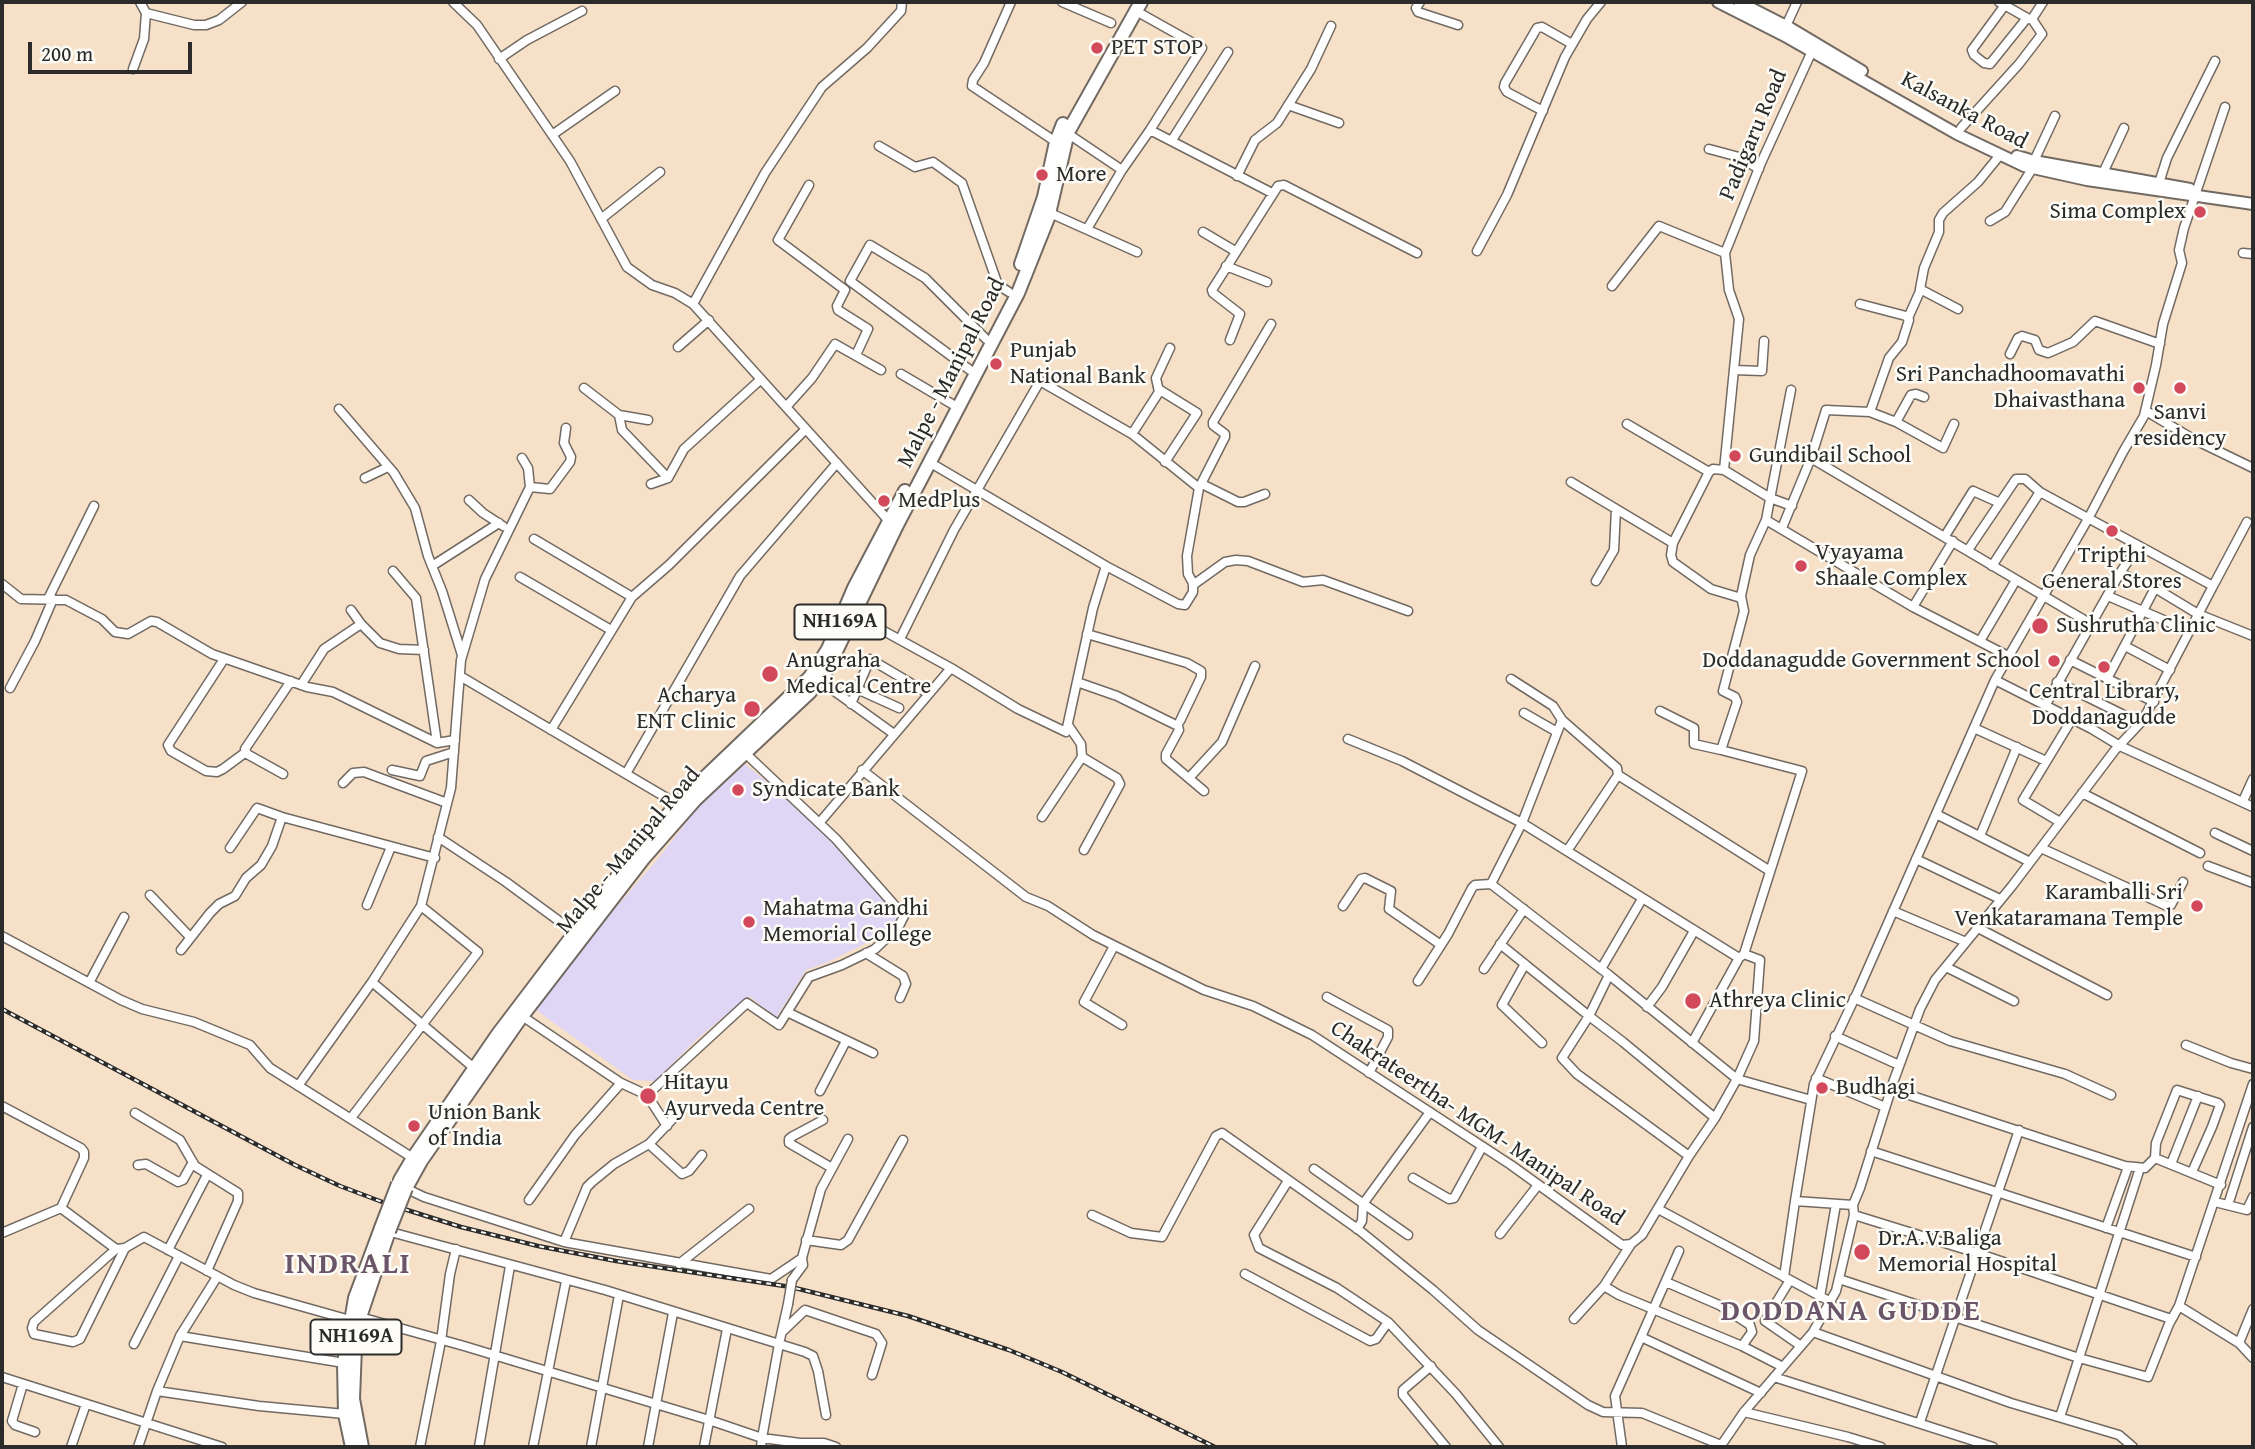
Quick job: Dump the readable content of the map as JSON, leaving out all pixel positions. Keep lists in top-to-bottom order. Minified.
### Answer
{"streets":{"highway":["Malpe - Manipal Road","NH169A"],"main road":["Kalsanka Road"],"street":["Padigaru Road","Chakrateertha- MGM- Manipal Road"]},"crossings":[["Kalsanka Road","Padigaru Road"],["Malpe - Manipal Road","NH169A"]],"districts":["INDRALI","DODDANA GUDDE"],"places":["PET STOP","More","Sima Complex","Punjab National Bank","Sri Panchadhoomavathi Dhaivasthana","Sanvi residency","Gundibail School","MedPlus","Tripthi General Stores","Vyayama Shaale Complex","Sushrutha Clinic","Doddanagudde Government School","Central Library, Doddanagudde","Anugraha Medical Centre","Acharya ENT Clinic","Syndicate Bank","Karamballi Sri Venkataramana Temple","Mahatma Gandhi Memorial College","Athreya Clinic","Budhagi","Hitayu Ayurveda Centre","Union Bank of India","Dr.A.V.Baliga Memorial Hospital"],"scale_bar":"200 m"}
